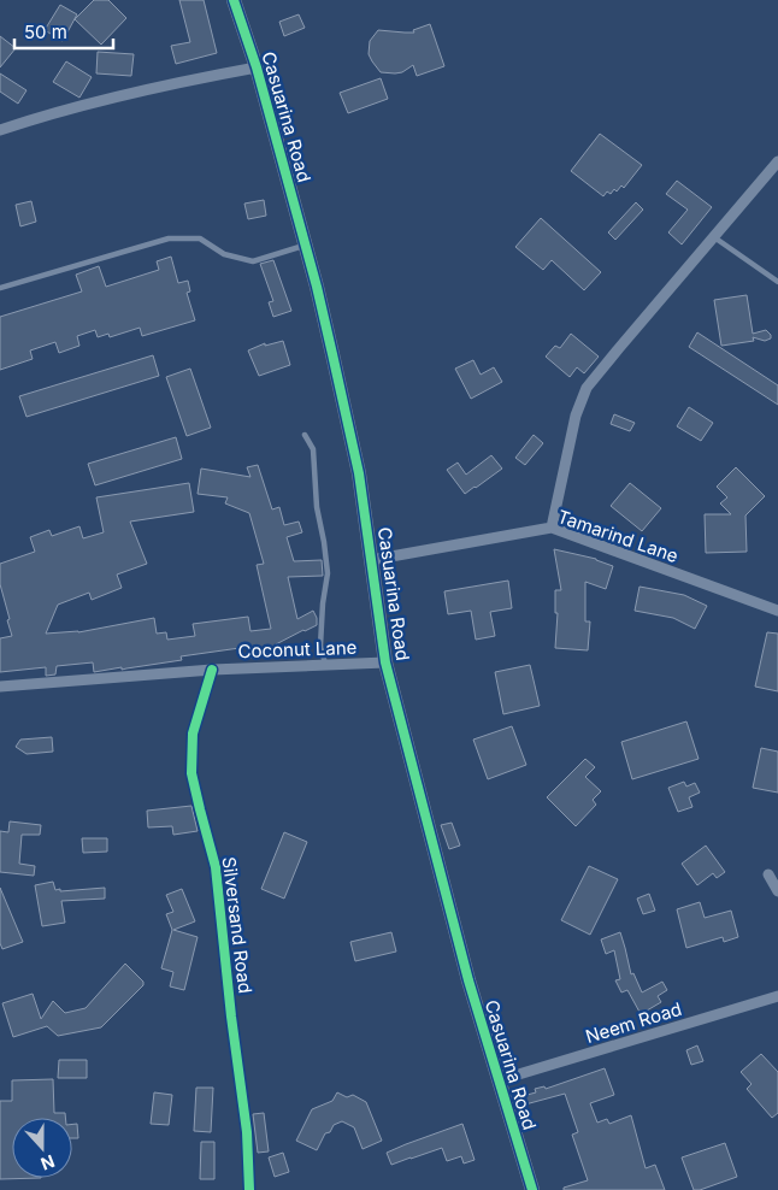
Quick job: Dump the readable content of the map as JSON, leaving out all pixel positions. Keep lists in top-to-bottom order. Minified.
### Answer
{"streets":{"street":["Casuarina Road","Tamarind Lane","Coconut Lane","Silversand Road","Neem Road"]},"crossings":[["Casuarina Road","Tamarind Lane"],["Casuarina Road","Coconut Lane"],["Casuarina Road","Neem Road"],["Coconut Lane","Silversand Road"]],"scale_bar":"50 m","north":"bottom"}
